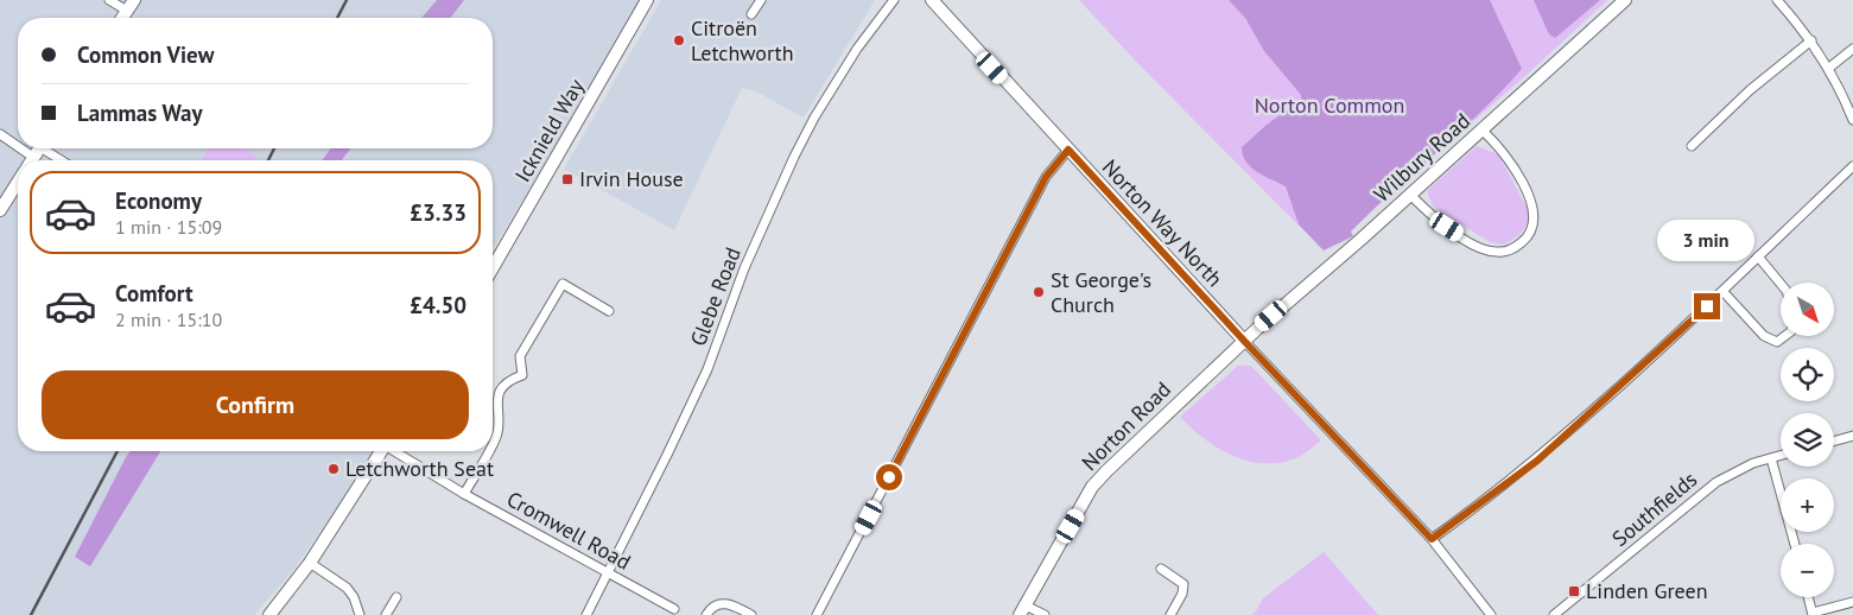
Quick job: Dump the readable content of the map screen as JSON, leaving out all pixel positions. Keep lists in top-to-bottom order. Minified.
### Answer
{"streets":{"street":["Icknield Way","Wilbury Road","Norton Way North","Glebe Road","Norton Road","Southfields","Cromwell Road"]},"crossings":[["Wilbury Road","Norton Way North"],["Wilbury Road","Norton Road"],["Norton Way North","Norton Road"],["Glebe Road","Cromwell Road"]],"parks":["Norton Common"],"places":{"other":["Citroën Letchworth","St George's Church","Letchworth Seat"],"transit":["Irvin House","Linden Green"]},"north":"bottom right","page":{"banner":["Common View","Lammas Way"],"list":[{"name":"Economy","note":"1 min · 15:09","value":"£3.33"},{"name":"Comfort","note":"2 min · 15:10","value":"£4.50"}],"bubble":"3 min","map_buttons":["+","−"],"buttons":"Confirm"}}
